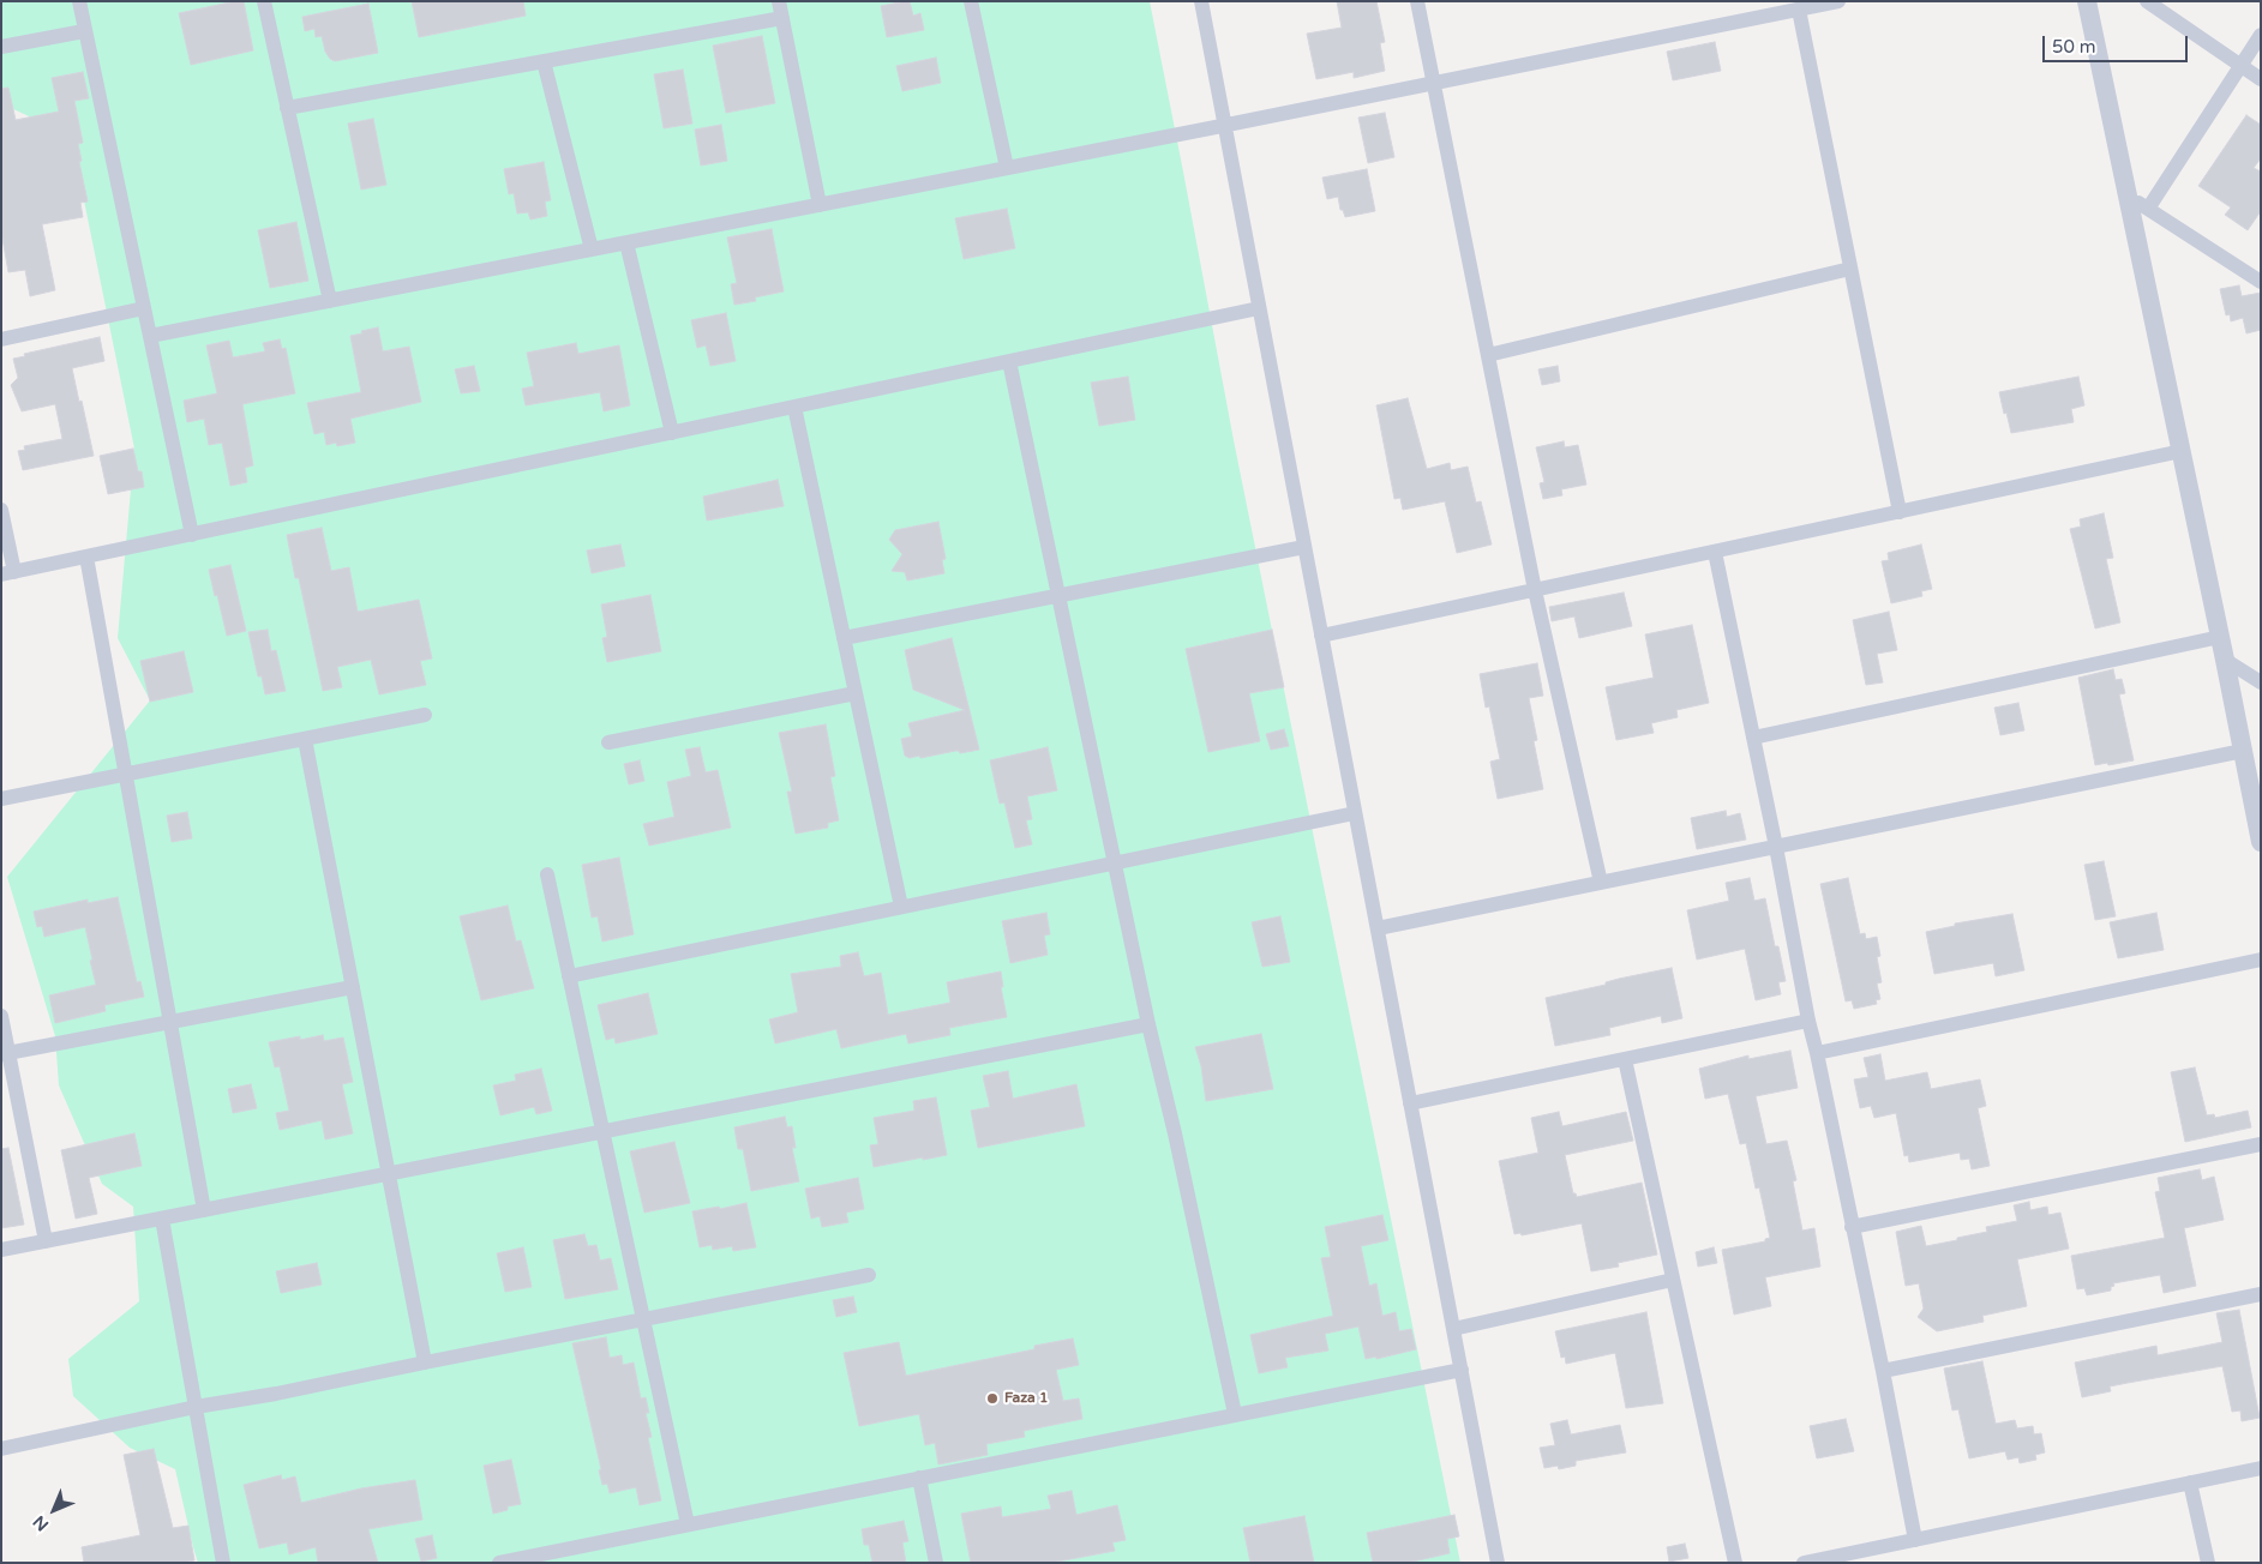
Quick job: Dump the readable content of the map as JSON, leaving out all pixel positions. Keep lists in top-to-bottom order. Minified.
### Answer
{"places":["Faza 1"],"scale_bar":"50 m","north":"bottom left"}
